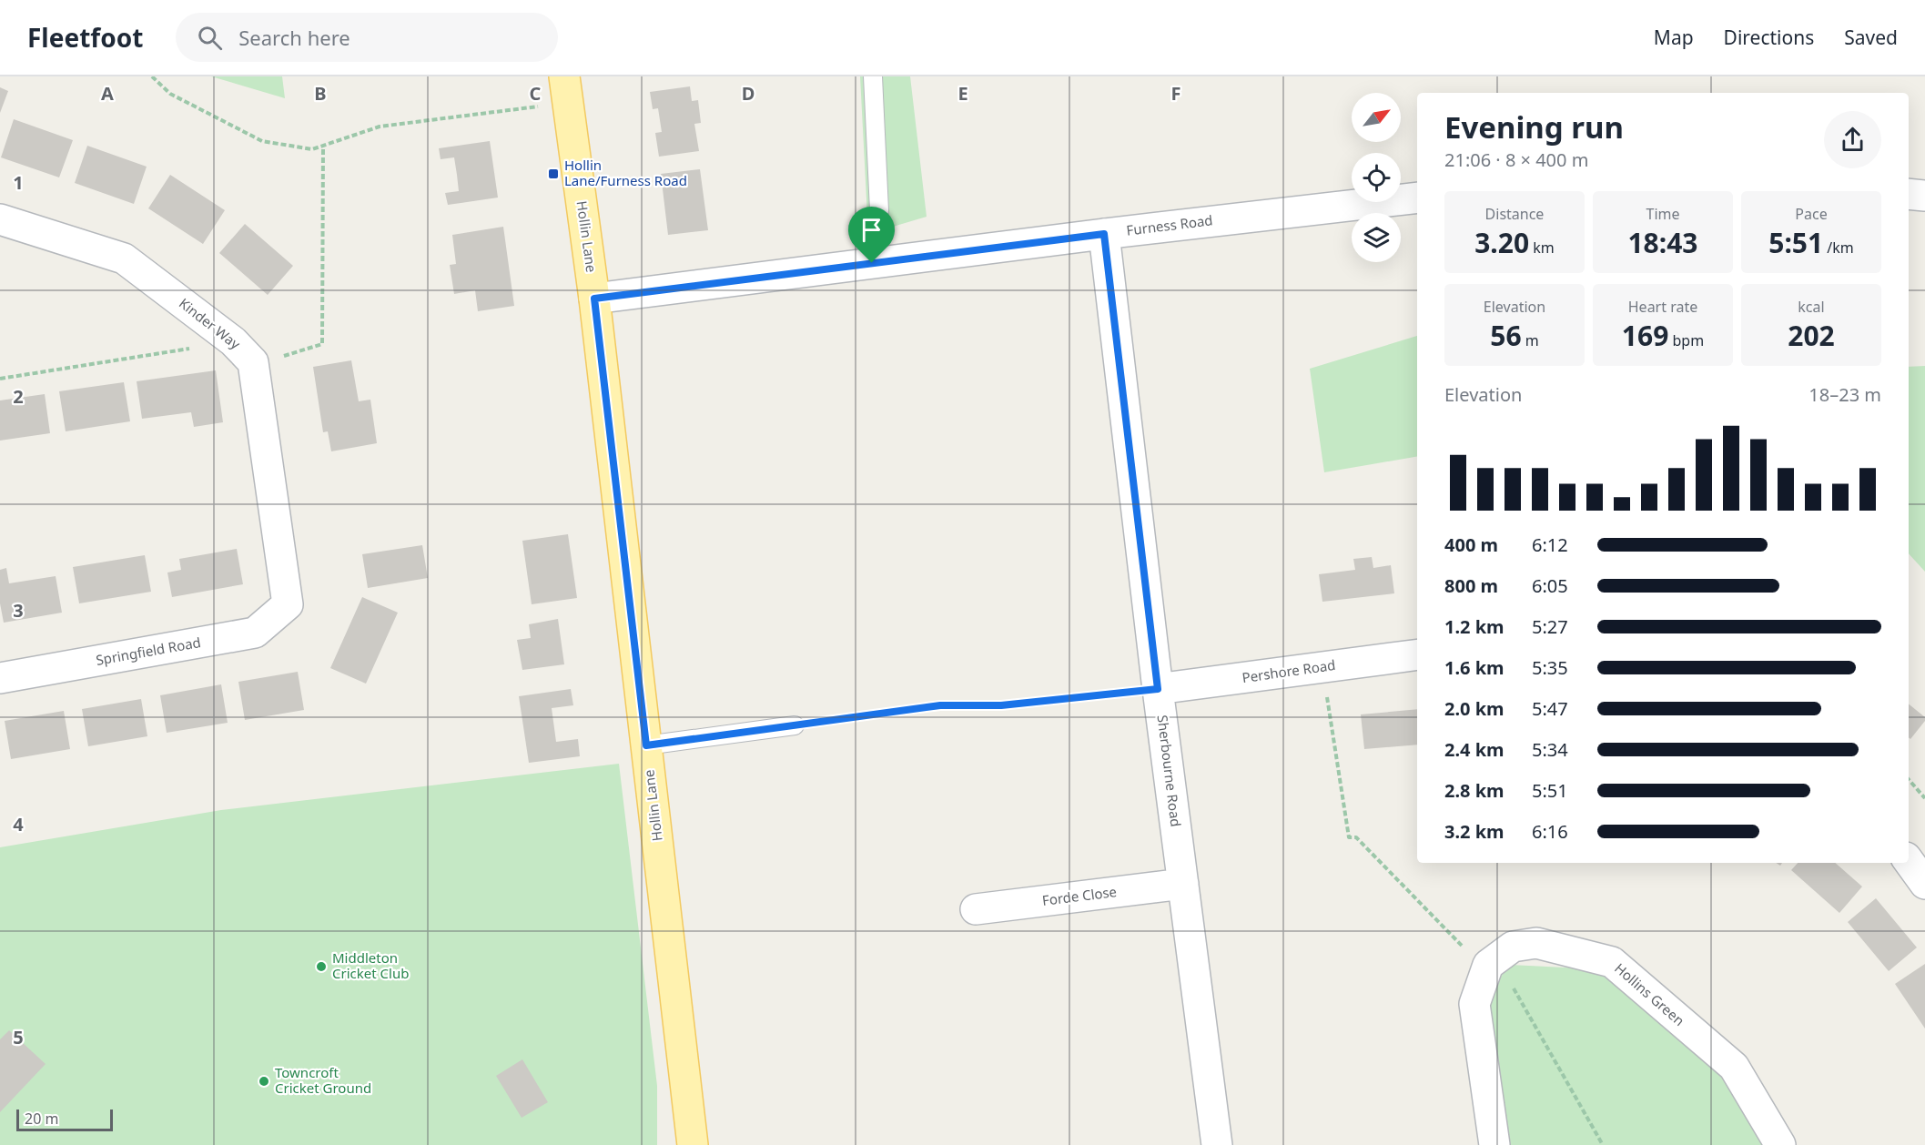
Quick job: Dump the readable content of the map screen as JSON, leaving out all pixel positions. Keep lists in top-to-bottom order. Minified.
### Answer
{"streets":{"main road":["Hollin Lane"],"street":["Furness Road","Kinder Way","Springfield Road","Pershore Road","Sherbourne Road","Forde Close","Hollins Green"]},"crossings":[["Furness Road","Hollin Lane"],["Furness Road","Sherbourne Road"],["Kinder Way","Springfield Road"],["Pershore Road","Sherbourne Road"],["Sherbourne Road","Forde Close"]],"places":{"transit":["Hollin Lane/Furness Road"],"other":["Middleton Cricket Club","Towncroft Cricket Ground"]},"scale_bar":"20 m","north":"top right","page":{"header":"Fleetfoot","search":"Search here","nav":["Map","Directions","Saved"],"heading":["Evening run","21:06 · 8 × 400 m"],"stats":[["Distance","3.20 km"],["Time","18:43"],["Pace","5:51 /km"],["Elevation","56 m"],["Heart rate","169 bpm"],["kcal","202"]],"chart":["Elevation","18–23 m"],"list":[{"name":"400 m","note":"6:12"},{"name":"800 m","note":"6:05"},{"name":"1.2 km","note":"5:27"},{"name":"1.6 km","note":"5:35"},{"name":"2.0 km","note":"5:47"},{"name":"2.4 km","note":"5:34"},{"name":"2.8 km","note":"5:51"},{"name":"3.2 km","note":"6:16"}],"scale":"20 m"},"grid":{"columns":["A","B","C","D","E","F"],"rows":["1","2","3","4","5"]}}
